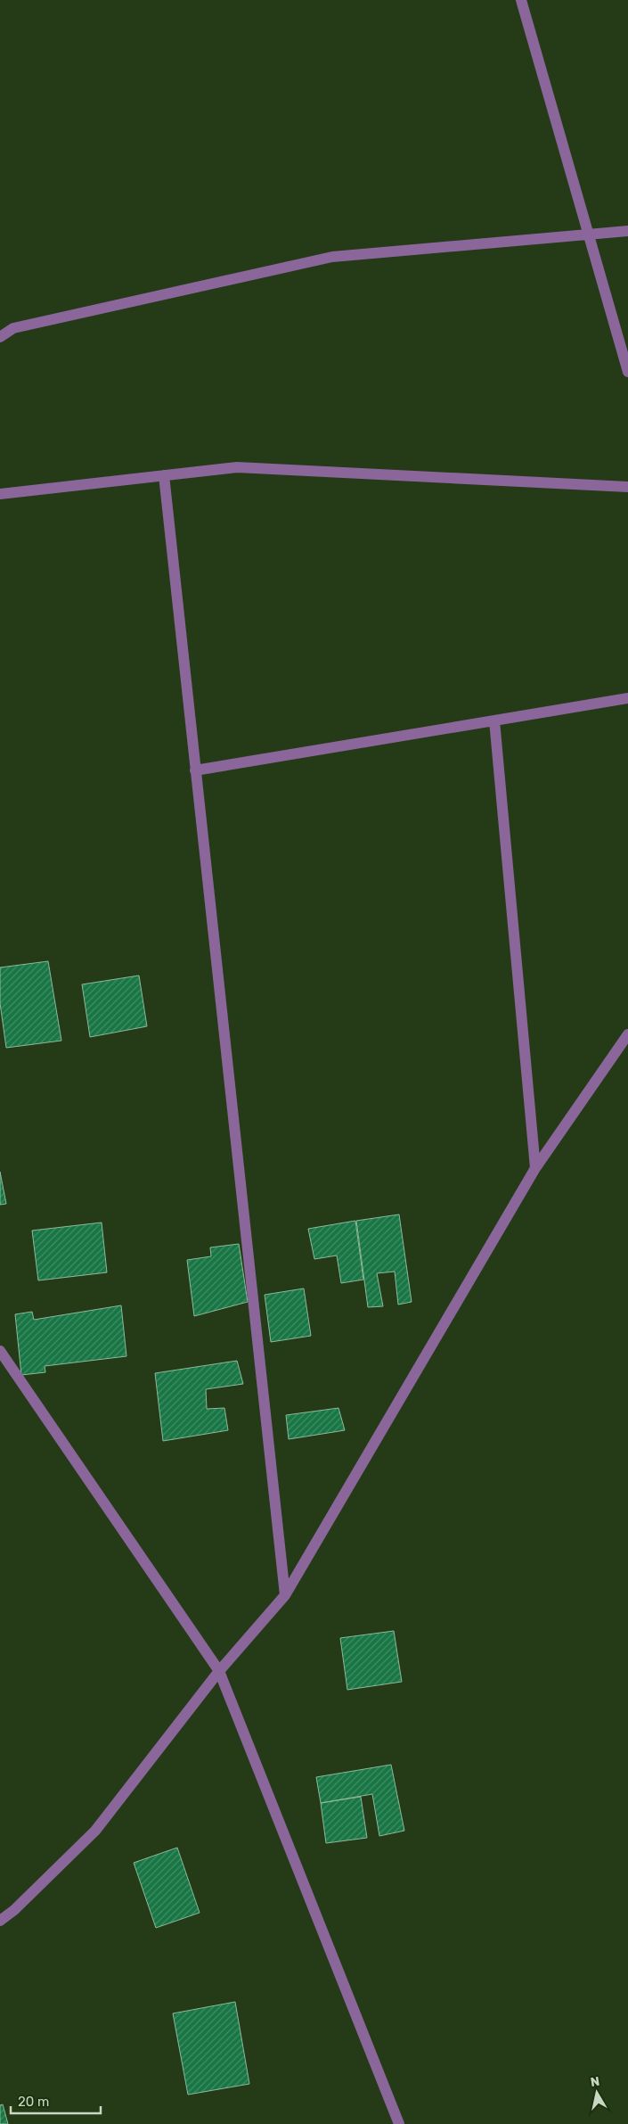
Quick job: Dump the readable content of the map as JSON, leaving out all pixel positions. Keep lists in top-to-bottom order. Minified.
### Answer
{"scale_bar":"20 m","north":"top"}
